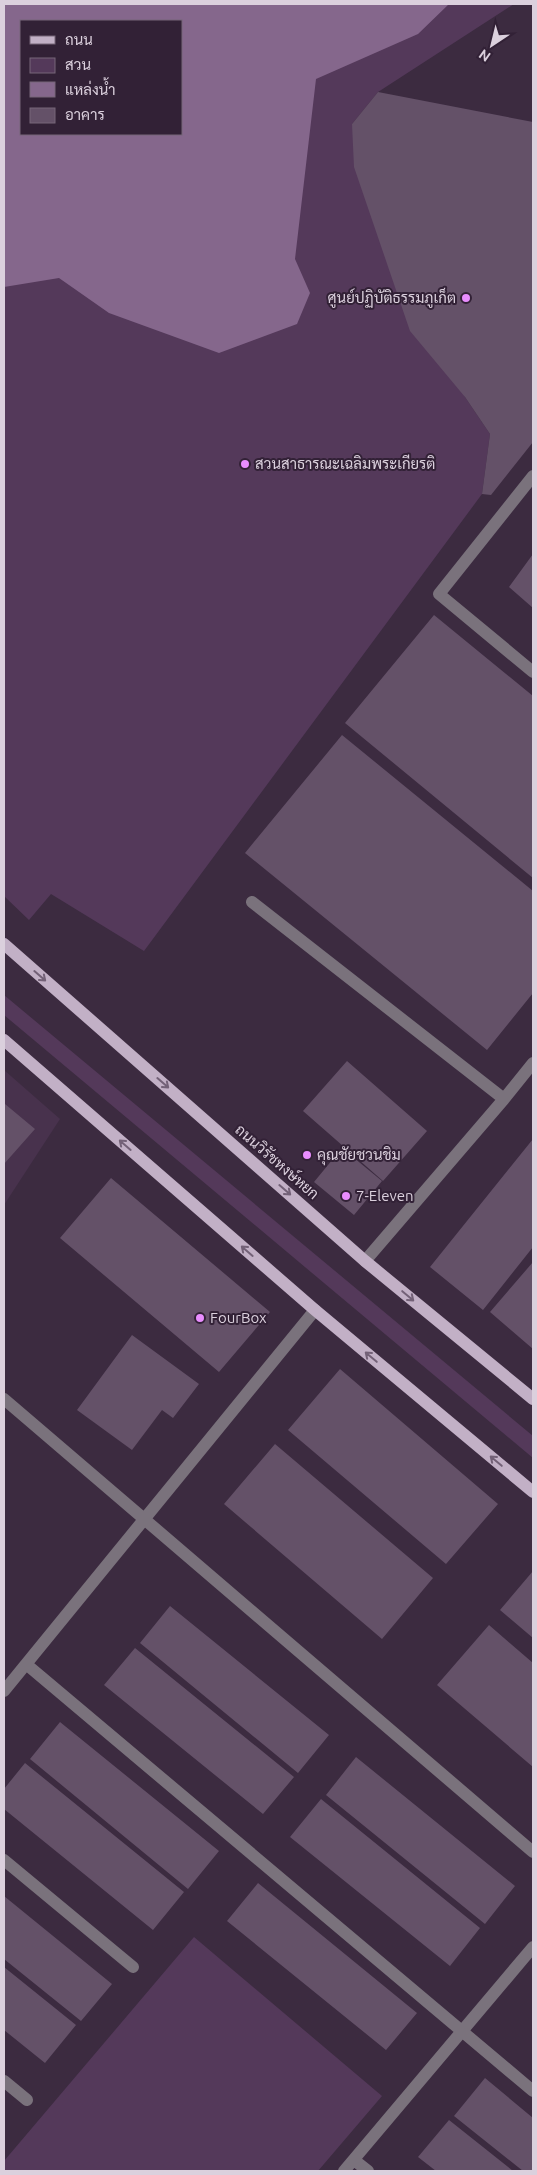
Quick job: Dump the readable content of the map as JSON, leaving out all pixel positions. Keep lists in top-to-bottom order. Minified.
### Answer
{"streets":{"main road":["ถนนวิรัชหงษ์หยก"]},"places":["ศูนย์ปฏิบัติธรรมภูเก็ต","สวนสาธารณะเฉลิมพระเกียรติ","คุณชัยชวนชิม","7-Eleven","FourBox"],"legend":["ถนน","สวน","แหล่งน้ำ","อาคาร"],"north":"bottom left"}
